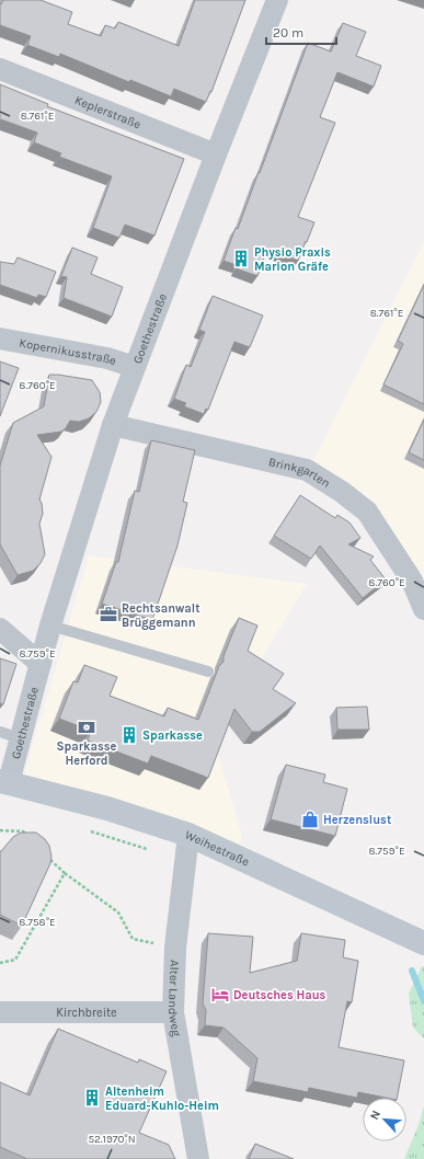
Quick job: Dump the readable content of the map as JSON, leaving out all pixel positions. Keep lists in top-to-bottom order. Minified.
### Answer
{"streets":{"main road":["Weihestraße"],"street":["Keplerstraße","Goethestraße","Kopernikusstraße","Brinkgarten","Alter Landweg","Kirchbreite"]},"crossings":[["Keplerstraße","Goethestraße"],["Goethestraße","Kopernikusstraße"],["Goethestraße","Brinkgarten"],["Goethestraße","Weihestraße"],["Weihestraße","Alter Landweg"],["Alter Landweg","Kirchbreite"]],"places":{"building":["Physio Praxis Marion Gräfe","Sparkasse","Altenheim Eduard-Kuhlo-Heim"],"office":["Rechtsanwalt Brüggemann"],"bank":["Sparkasse Herford"],"shop":["Herzenslust"],"hotel":["Deutsches Haus"]},"scale_bar":"20 m","north":"top left","coordinates":["8.761°E","8.760°E","8.759°E","8.758°E","52.1970°N"]}
